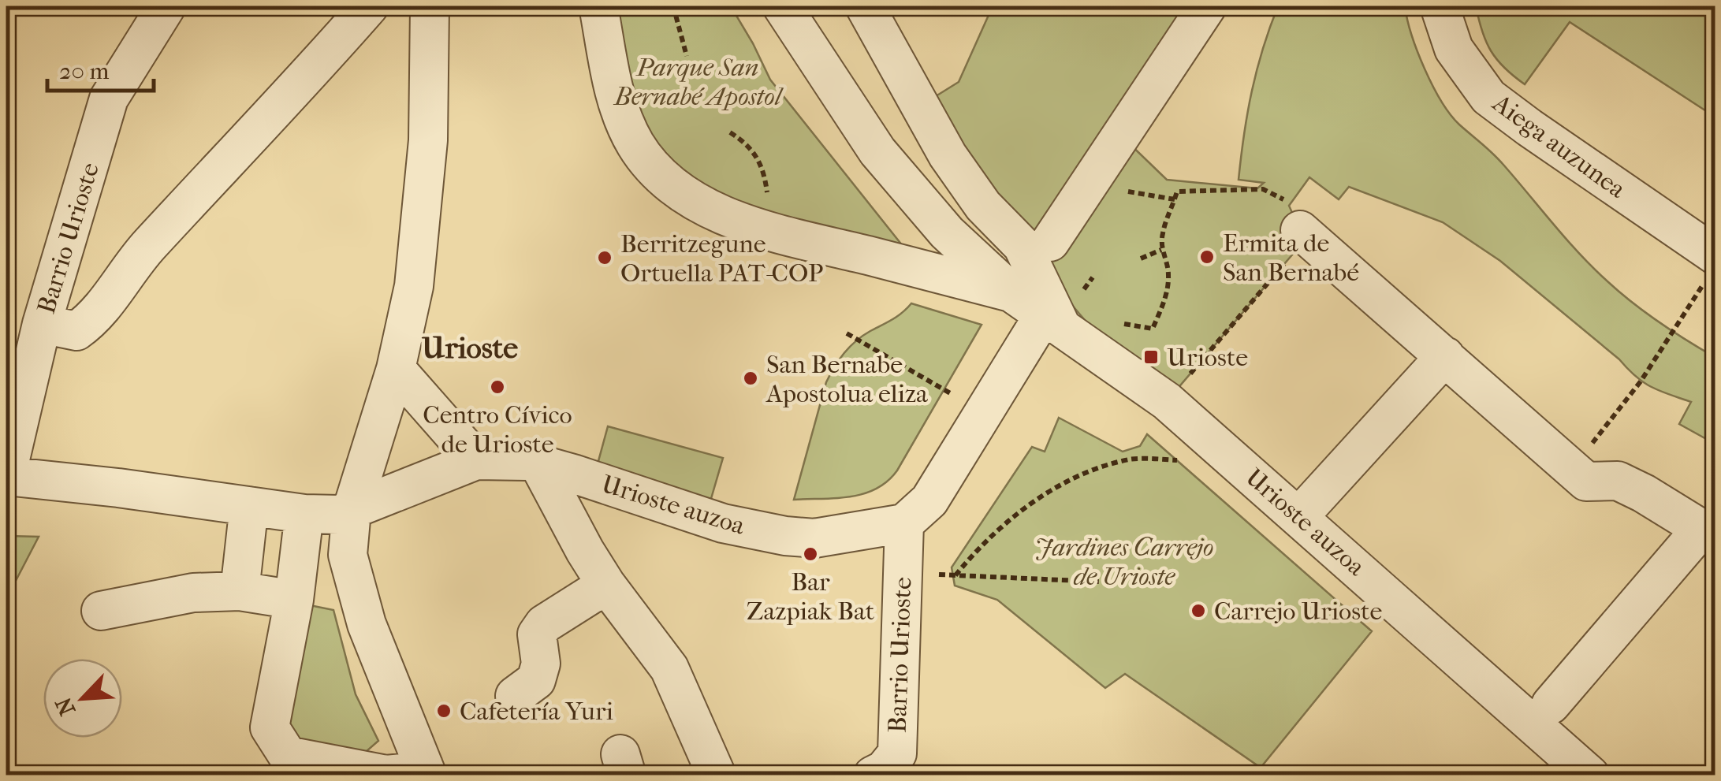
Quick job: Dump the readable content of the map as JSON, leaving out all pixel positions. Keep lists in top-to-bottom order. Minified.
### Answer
{"streets":{"street":["Aiega auzunea","Barrio Urioste","Urioste auzoa"]},"crossings":[["Barrio Urioste","Urioste auzoa"]],"districts":["Urioste"],"parks":["Parque San Bernabé Apostol","Jardines Carrejo de Urioste"],"places":{"other":["Ermita de San Bernabé","Berritzegune Ortuella PAT-COP","San Bernabe Apostolua eliza","Centro Cívico de Urioste","Bar Zazpiak Bat","Carrejo Urioste","Cafetería Yuri"],"transit":["Urioste"]},"scale_bar":"20 m","north":"bottom left"}
